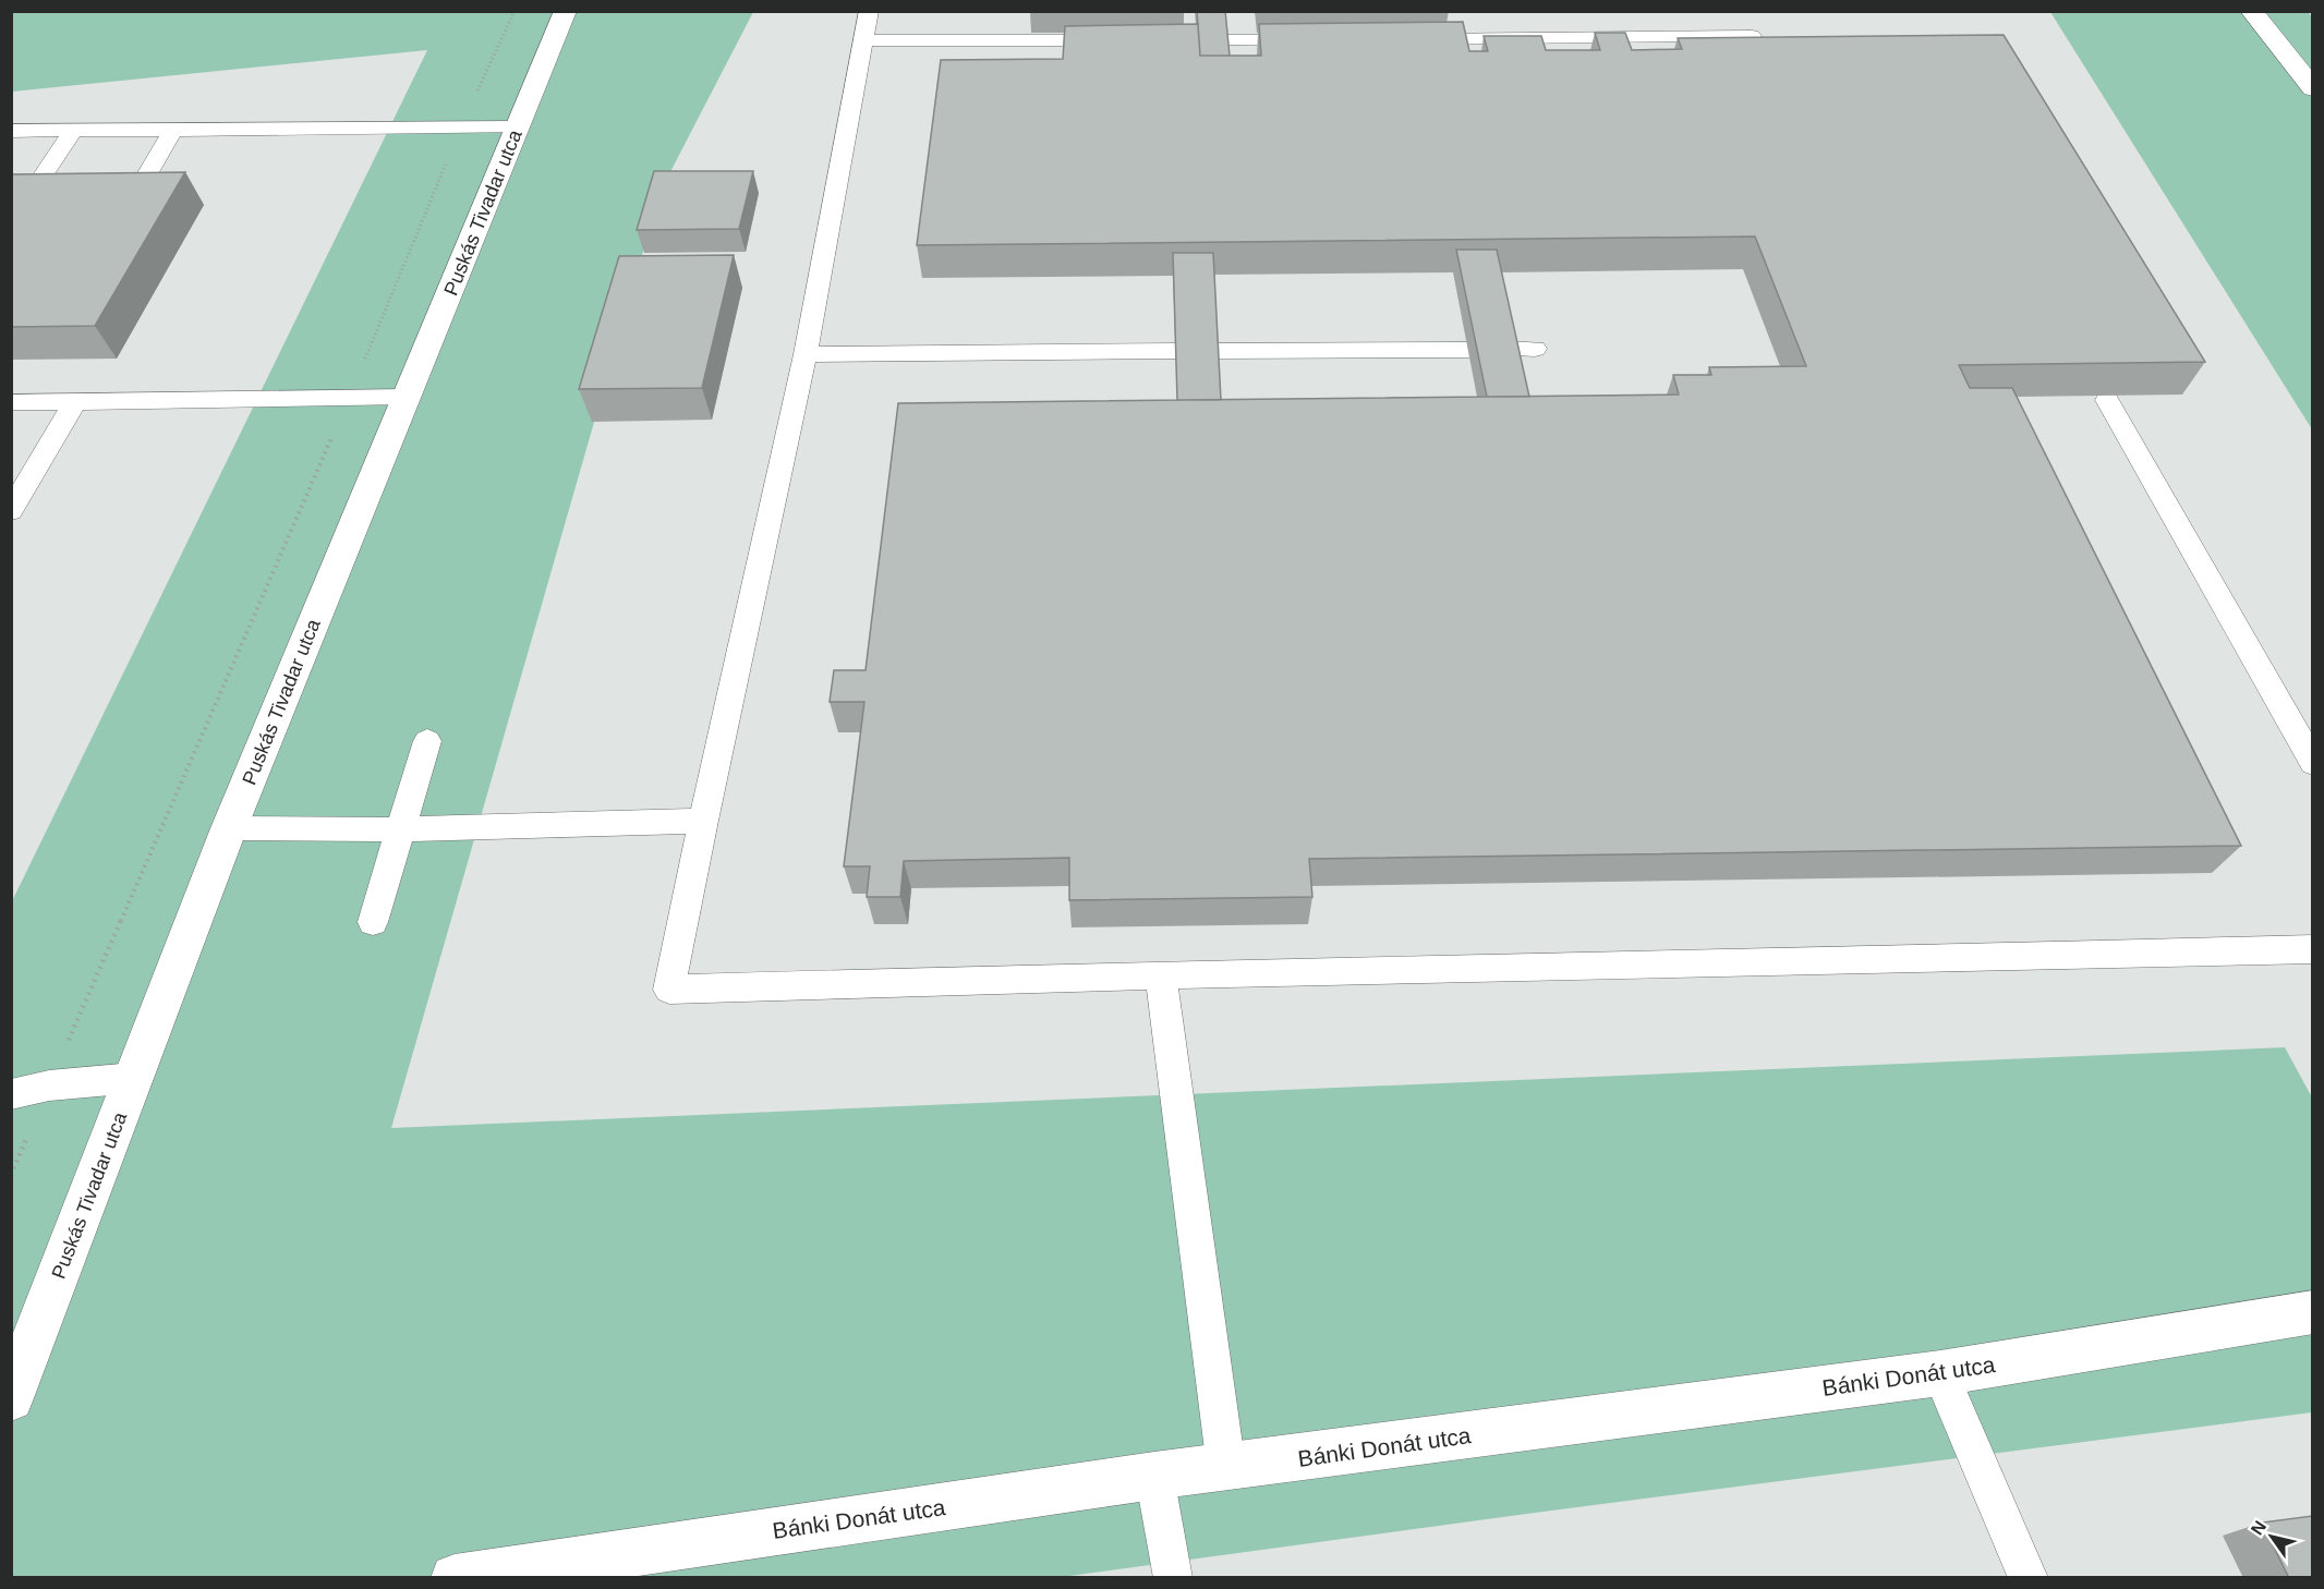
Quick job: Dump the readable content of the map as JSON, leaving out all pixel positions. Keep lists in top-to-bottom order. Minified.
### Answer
{"streets":{"street":["Puskás Tivadar utca","Bánki Donát utca"]},"north":"top left"}
